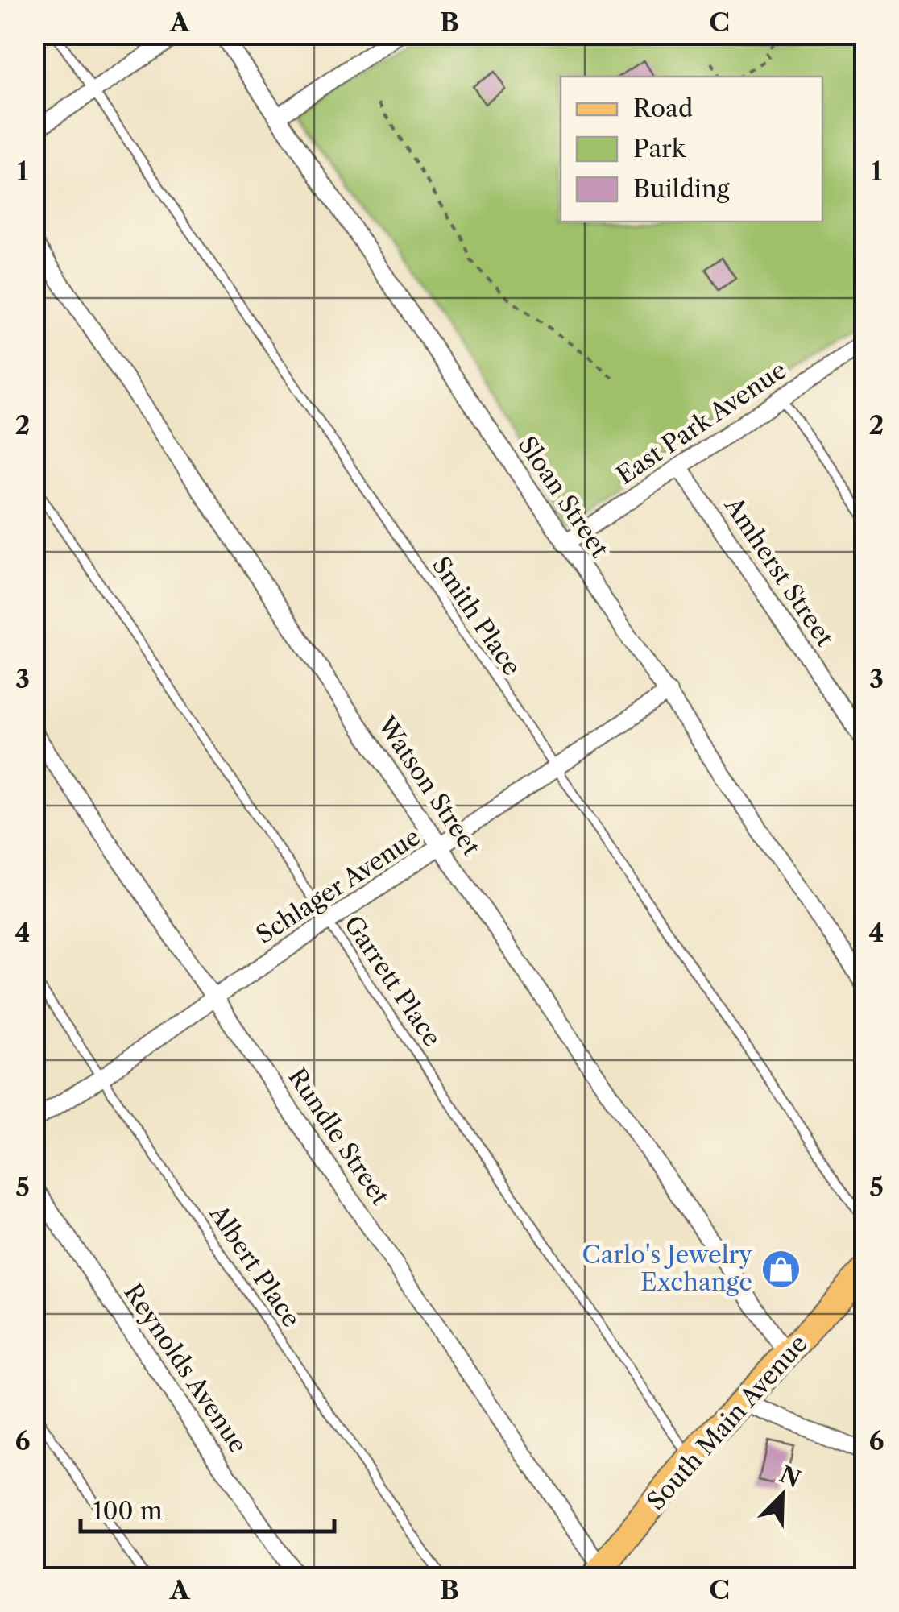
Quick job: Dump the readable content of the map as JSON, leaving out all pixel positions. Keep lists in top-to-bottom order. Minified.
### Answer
{"streets":{"main road":["South Main Avenue"],"street":["East Park Avenue","Sloan Street","Amherst Street","Watson Street","Schlager Avenue","Rundle Street","Reynolds Avenue"],"lane":["Smith Place","Garrett Place","Albert Place"]},"crossings":[["East Park Avenue","Sloan Street"],["East Park Avenue","Amherst Street"],["Sloan Street","Schlager Avenue"],["Smith Place","Schlager Avenue"],["Watson Street","Schlager Avenue"],["Watson Street","South Main Avenue"],["Schlager Avenue","Garrett Place"],["Schlager Avenue","Rundle Street"],["Schlager Avenue","Albert Place"],["Garrett Place","South Main Avenue"],["Rundle Street","South Main Avenue"]],"places":{"shop":["Carlo's Jewelry Exchange"]},"legend":["Road","Park","Building"],"scale_bar":"100 m","north":"top right","grid":{"columns":["A","B","C"],"rows":["1","2","3","4","5","6"]}}
